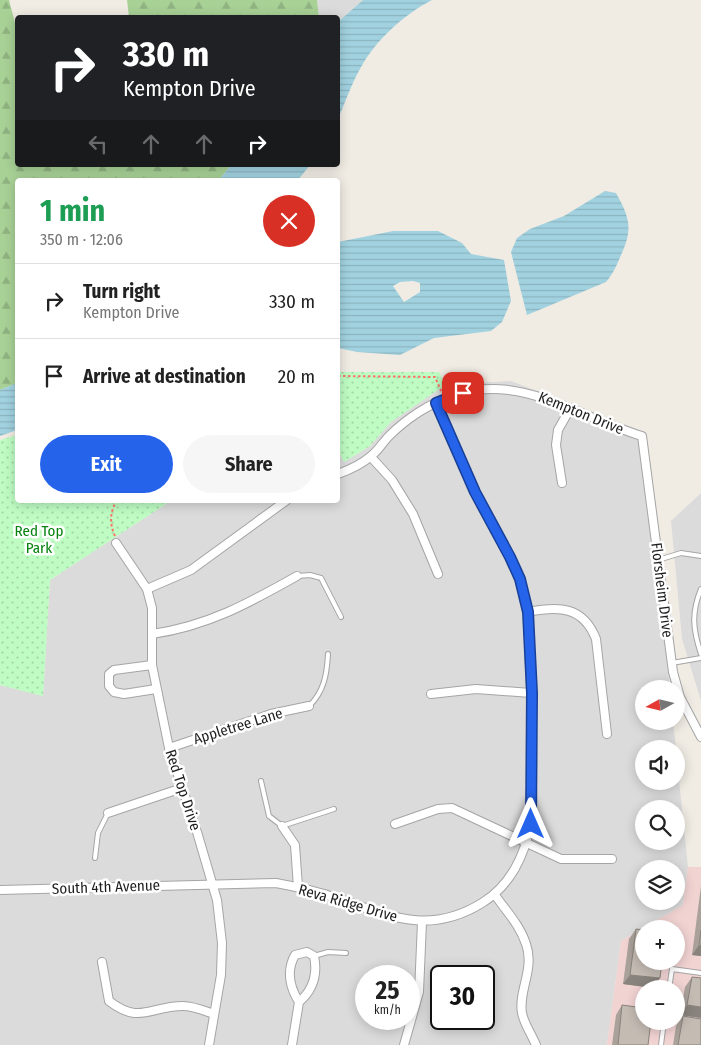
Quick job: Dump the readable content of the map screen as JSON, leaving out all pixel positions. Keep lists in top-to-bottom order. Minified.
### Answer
{"streets":{"street":["Kempton Drive","Florsheim Drive","Appletree Lane","Red Top Drive","South 4th Avenue","Reva Ridge Drive"]},"crossings":[["Kempton Drive","Florsheim Drive"],["Kempton Drive","Reva Ridge Drive"],["Appletree Lane","Red Top Drive"],["Red Top Drive","South 4th Avenue"],["Red Top Drive","Reva Ridge Drive"],["South 4th Avenue","Reva Ridge Drive"]],"parks":["Red Top Park"],"north":"left","page":{"turn":["330 m","Kempton Drive"],"heading":["1 min","350 m · 12:06"],"list":[{"name":"Turn right","note":"Kempton Drive","value":"330 m"},{"name":"Arrive at destination","value":"20 m"}],"buttons":["Exit","Share"],"map_buttons":["+","−"],"speed":"25 km/h","limit":"30"}}
